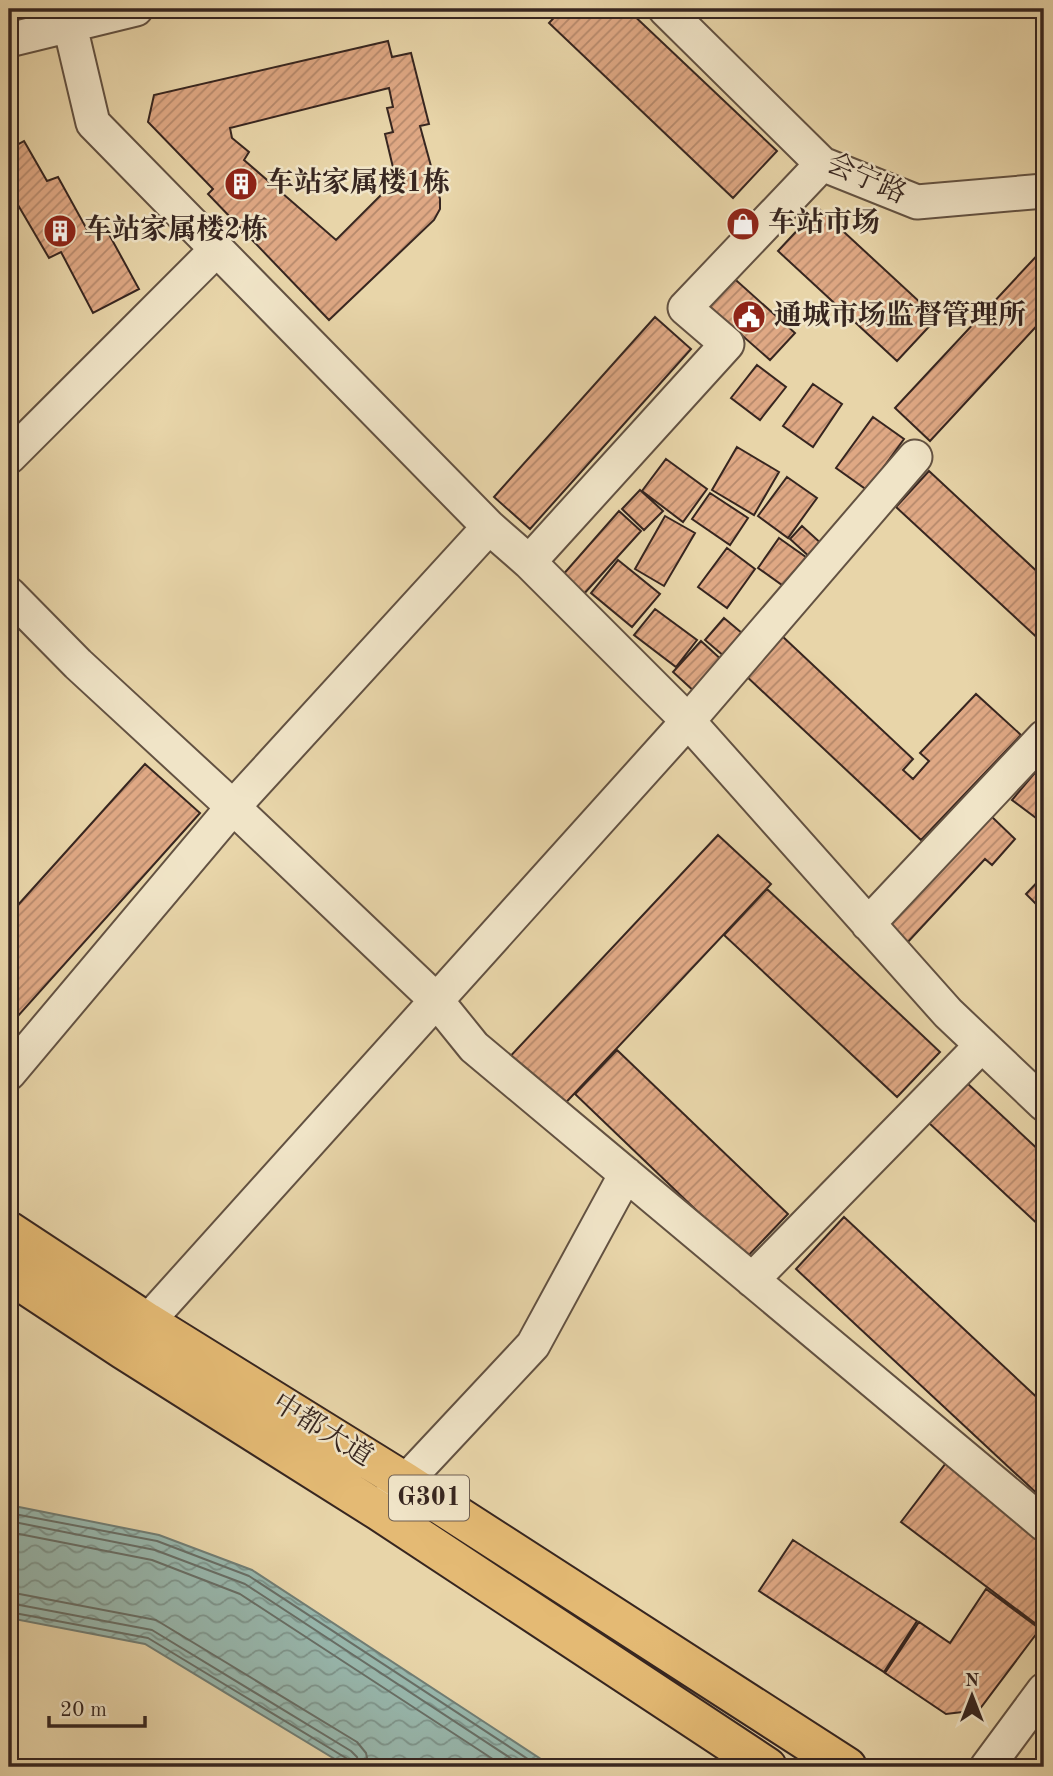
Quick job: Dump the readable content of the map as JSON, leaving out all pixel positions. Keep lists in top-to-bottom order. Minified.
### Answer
{"streets":{"highway":["中都大道","G301"],"street":["会宁路"]},"places":{"building":["车站家属楼1栋","车站家属楼2栋"],"shop":["车站市场"],"public building":["通城市场监督管理所"]},"scale_bar":"20 m","north":"top"}
